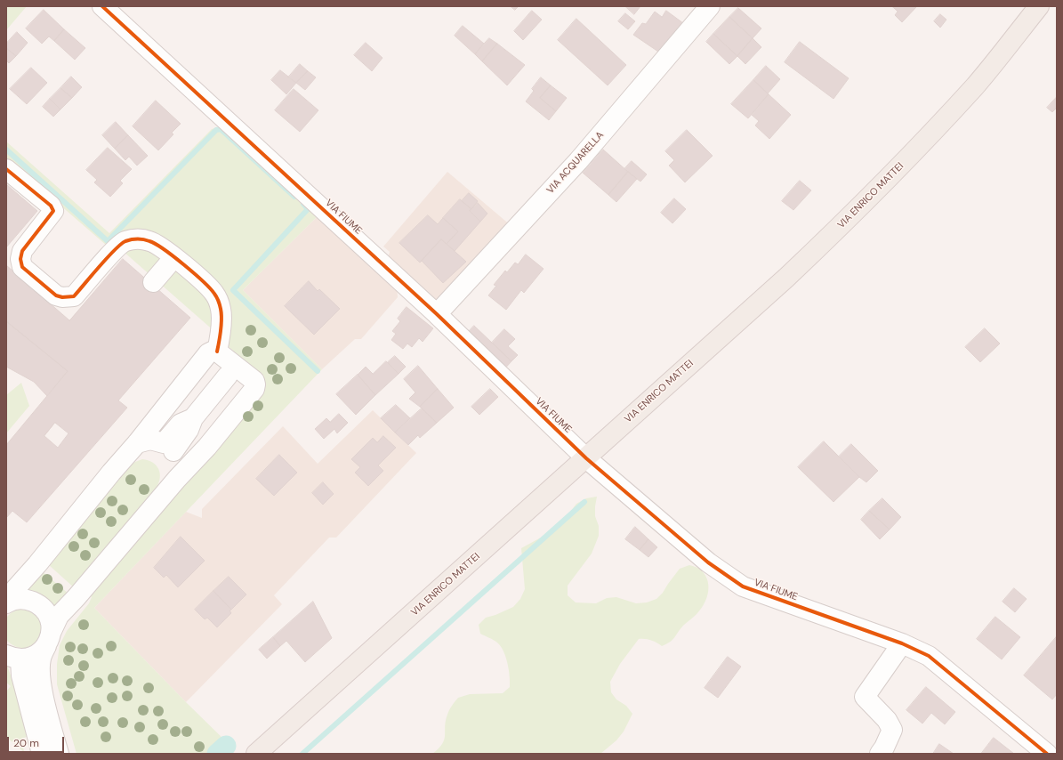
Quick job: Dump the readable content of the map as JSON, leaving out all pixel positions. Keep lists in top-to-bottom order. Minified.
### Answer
{"streets":{"main road":["VIA ENRICO MATTEI"],"street":["VIA ACQUARELLA","VIA FIUME"]},"crossings":[["VIA ACQUARELLA","VIA FIUME"],["VIA ENRICO MATTEI","VIA FIUME"]],"scale_bar":"20 m"}
